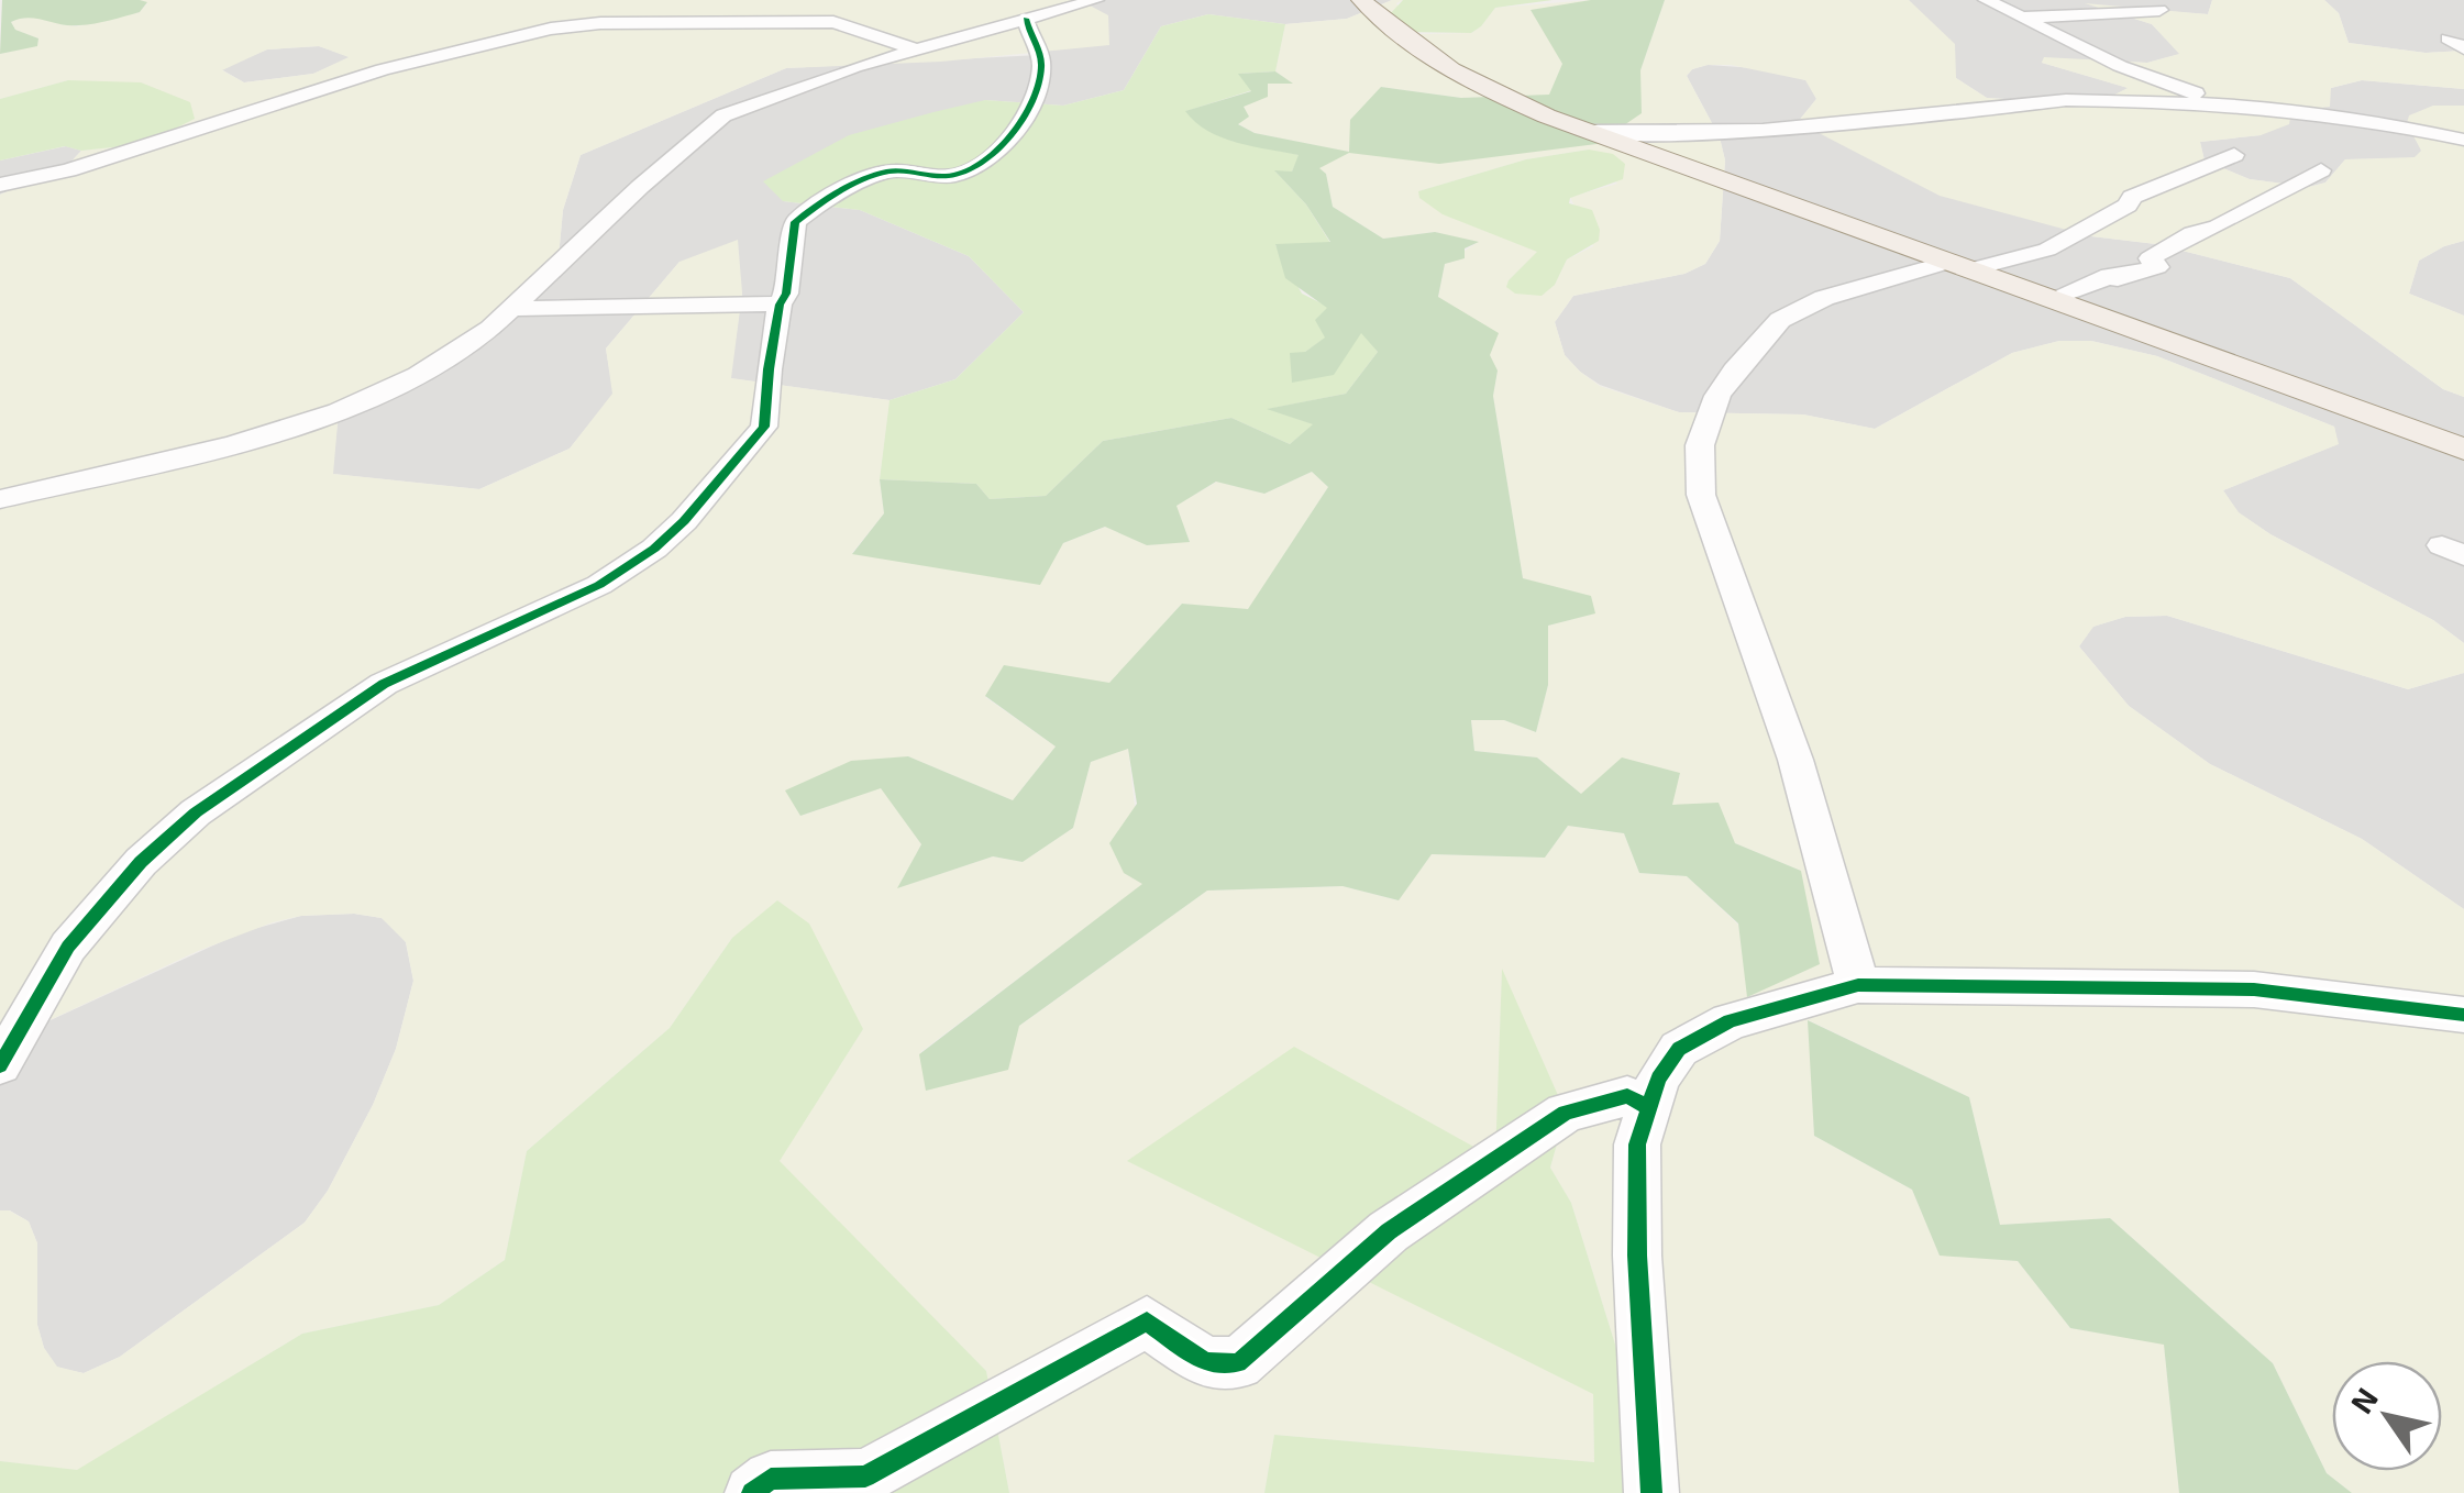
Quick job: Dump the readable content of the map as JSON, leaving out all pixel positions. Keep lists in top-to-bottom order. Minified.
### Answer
{"north":"top left"}
